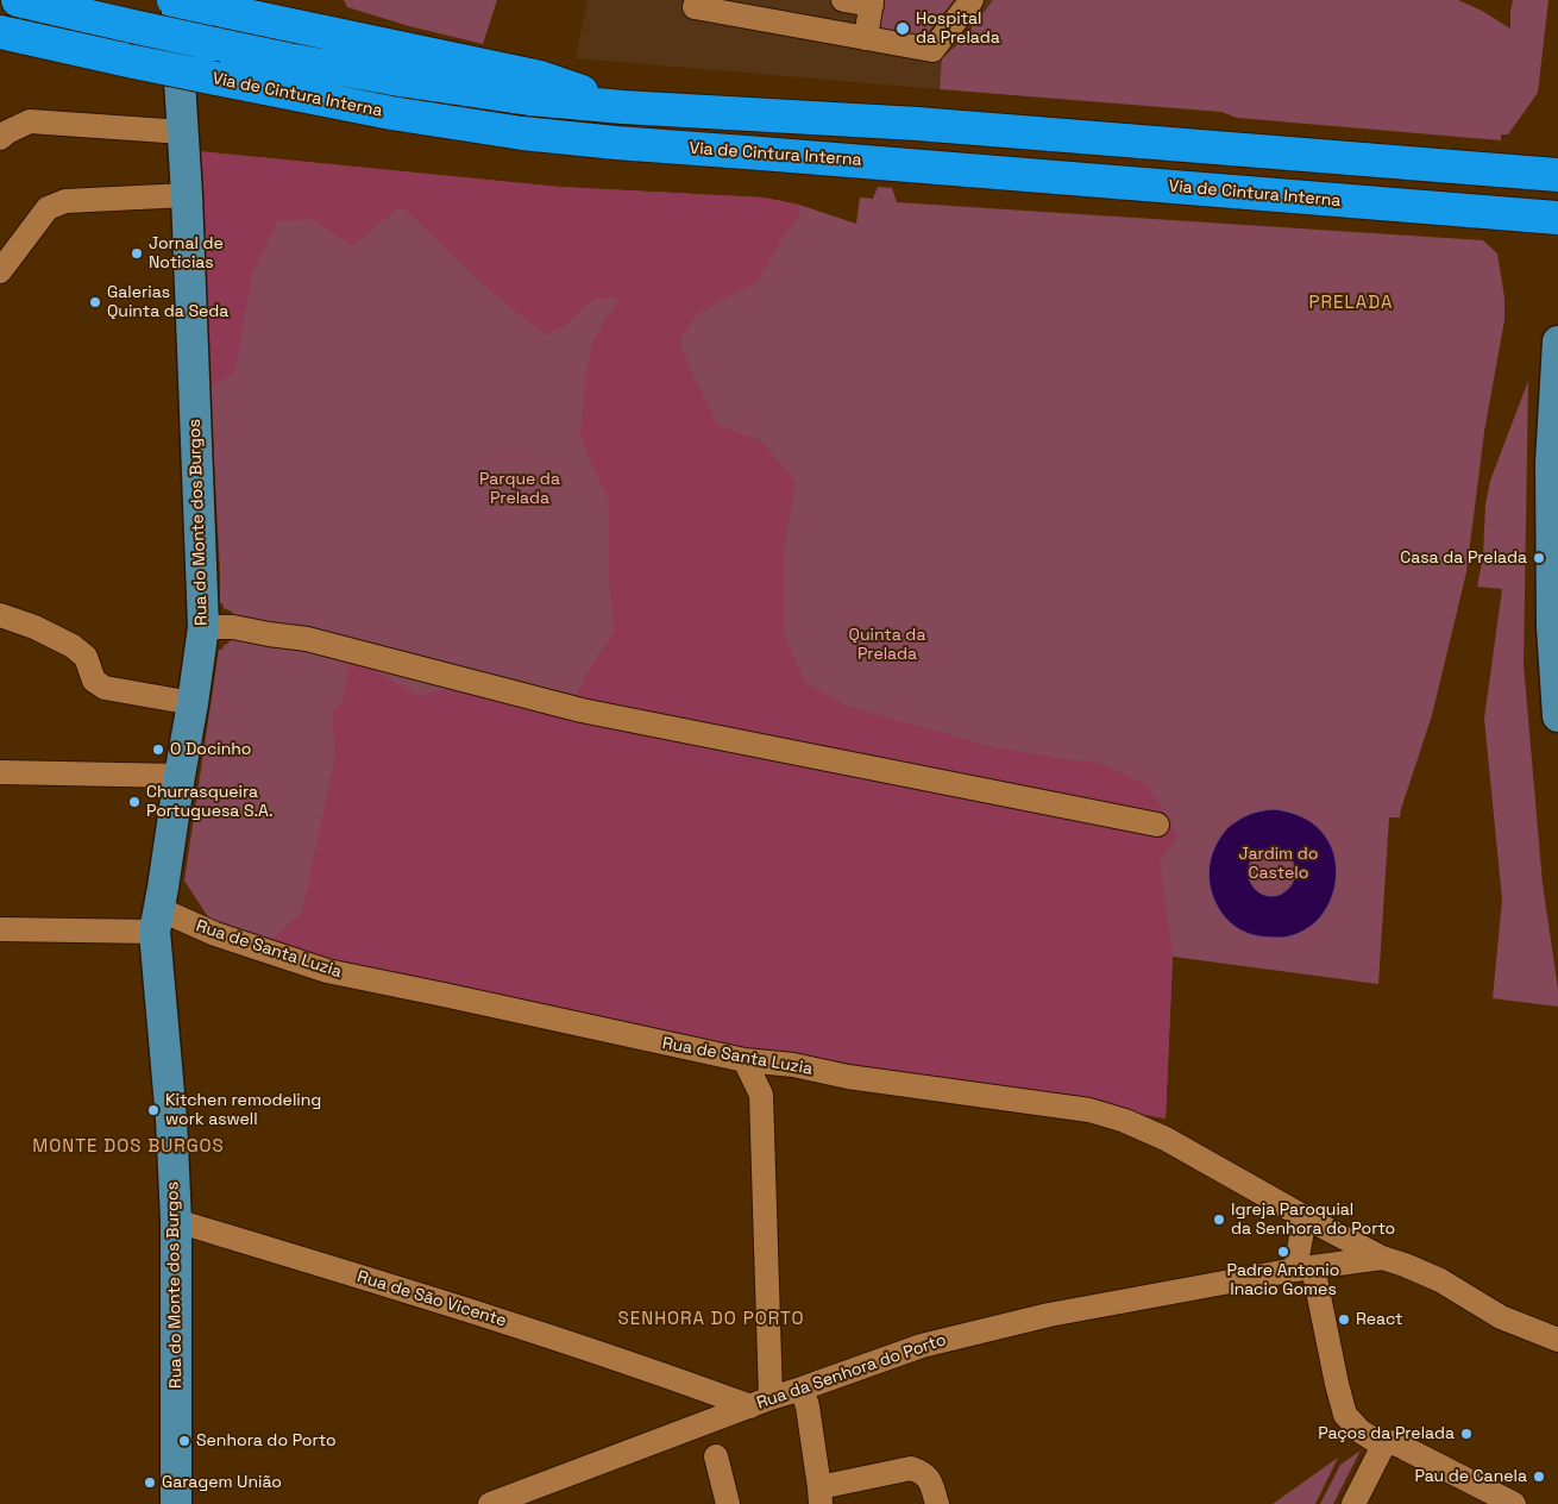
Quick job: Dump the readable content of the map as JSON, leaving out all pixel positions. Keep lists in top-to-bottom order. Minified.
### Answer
{"streets":{"highway":["Via de Cintura Interna"],"main road":["Rua do Monte dos Burgos"],"street":["Rua de Santa Luzia","Rua de São Vicente","Rua da Senhora do Porto"]},"crossings":[["Rua do Monte dos Burgos","Rua de Santa Luzia"],["Rua do Monte dos Burgos","Rua de São Vicente"],["Rua de Santa Luzia","Rua da Senhora do Porto"],["Rua de São Vicente","Rua da Senhora do Porto"]],"districts":["PRELADA","MONTE DOS BURGOS","SENHORA DO PORTO"],"parks":["Parque da Prelada","Quinta da Prelada","Jardim do Castelo"],"places":["Hospital da Prelada","Jornal de Noticias","Galerias Quinta da Seda","Casa da Prelada","O Docinho","Churrasqueira Portuguesa S.A.","Kitchen remodeling work aswell","Igreja Paroquial da Senhora do Porto","Padre Antonio Inacio Gomes","React","Paços da Prelada","Senhora do Porto","Pau de Canela","Garagem União"]}
